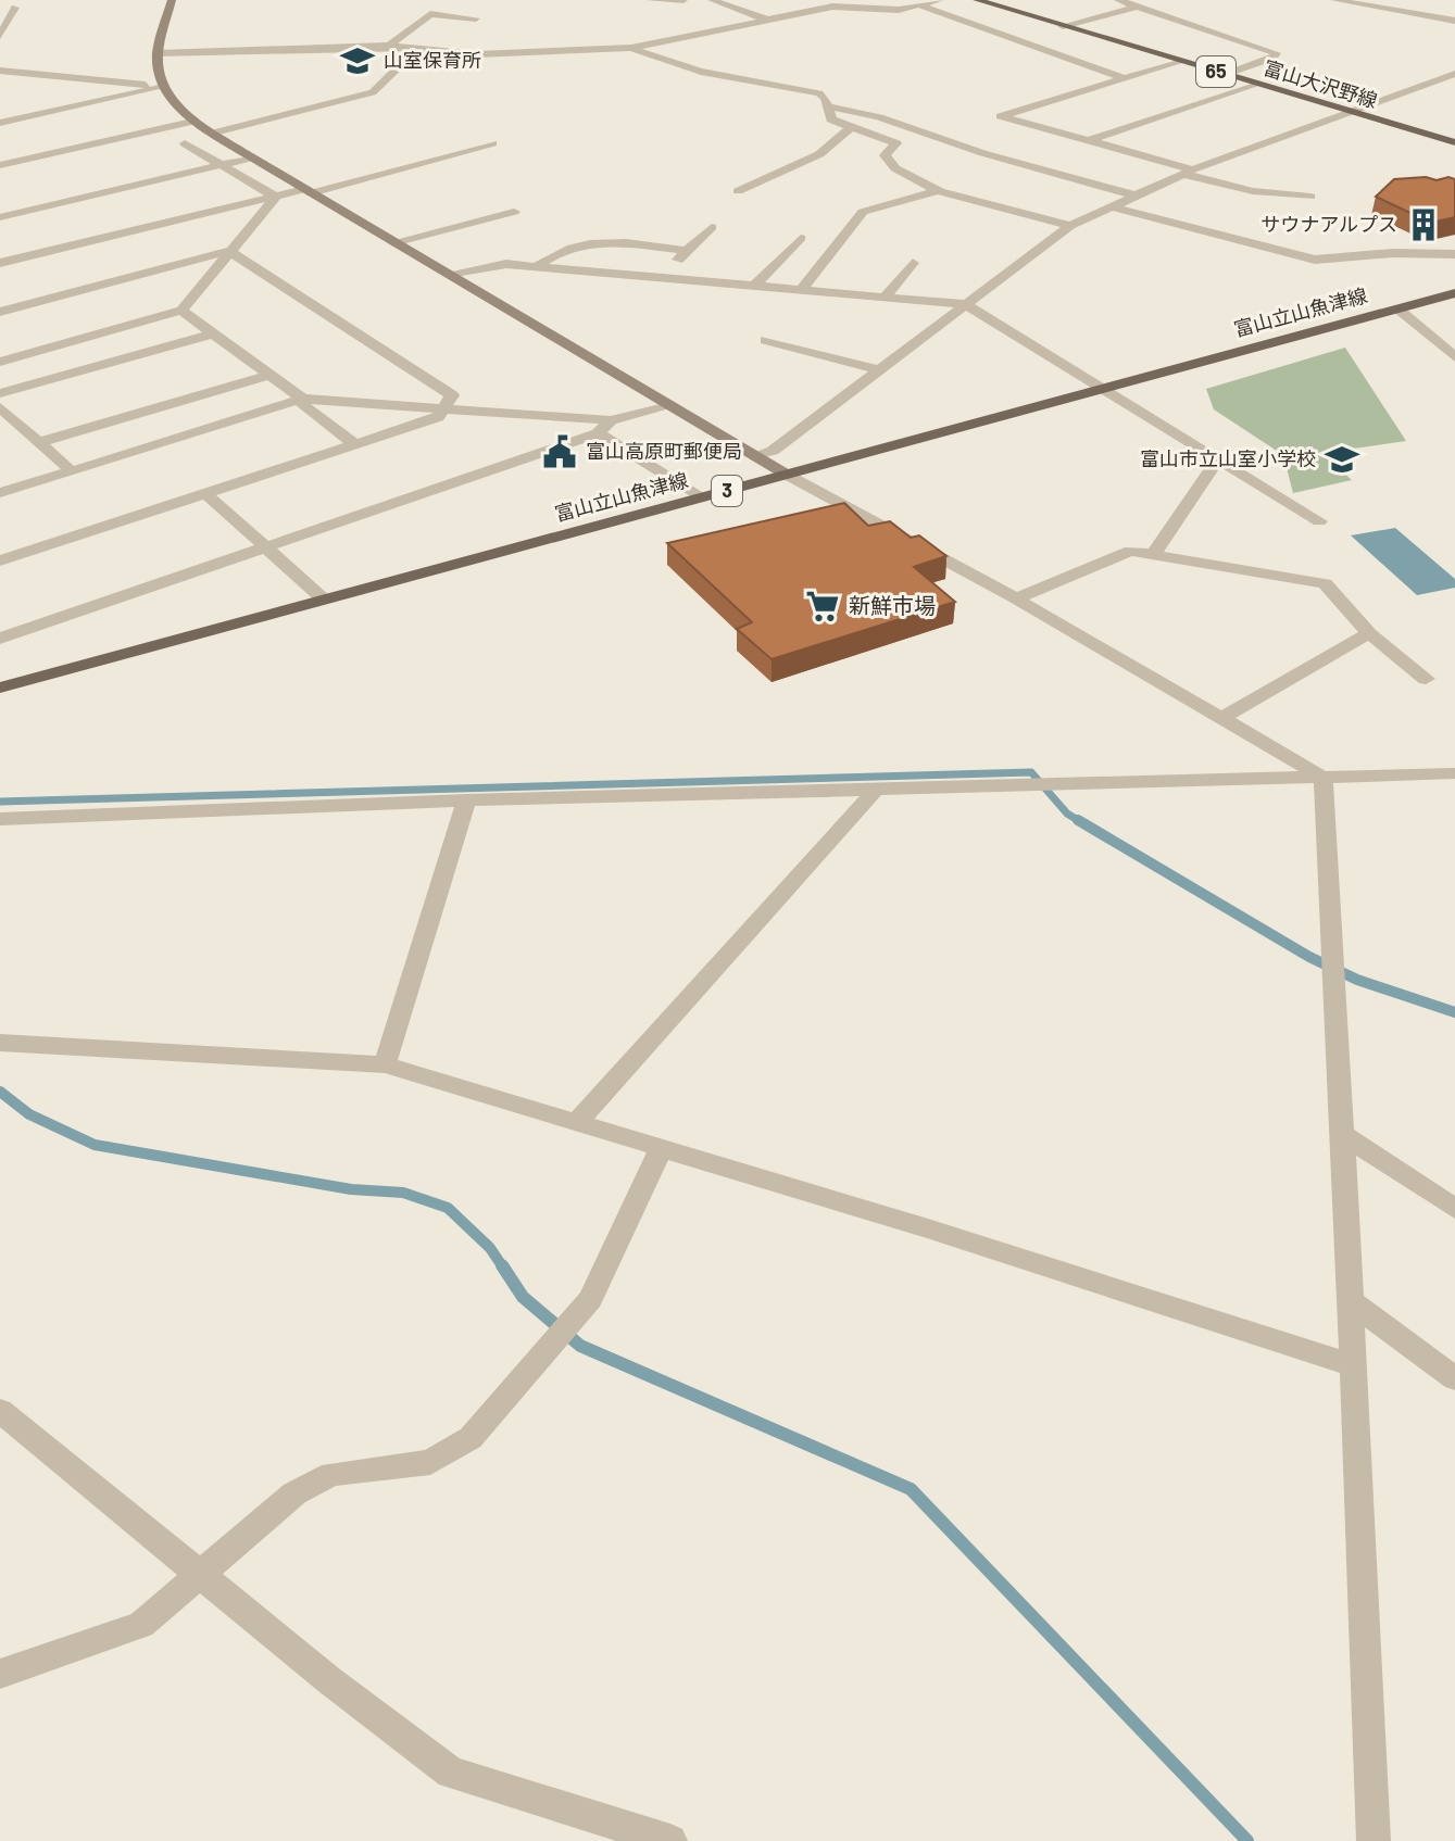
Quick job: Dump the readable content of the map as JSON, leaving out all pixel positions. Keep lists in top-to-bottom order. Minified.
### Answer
{"streets":{"main road":["65","富山大沢野線","富山立山魚津線","3"]},"places":{"school or university":["山室保育所","富山市立山室小学校"],"building":["サウナアルプス"],"public building":["富山高原町郵便局"],"supermarket":["新鮮市場"]}}
